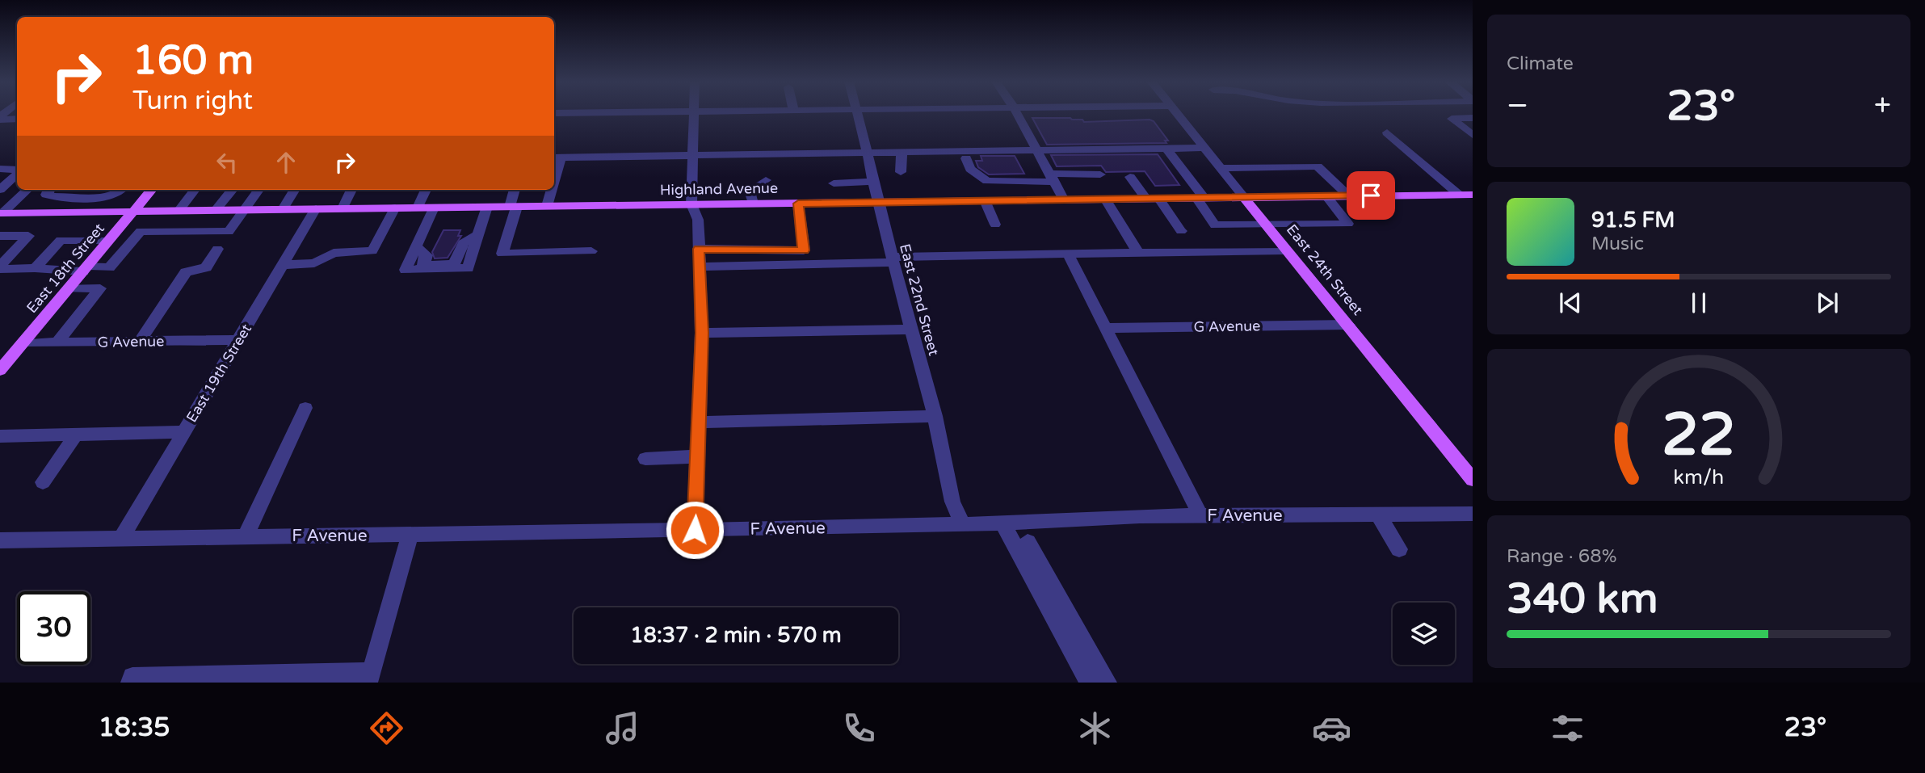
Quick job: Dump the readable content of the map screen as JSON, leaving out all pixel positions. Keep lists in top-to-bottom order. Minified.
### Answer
{"streets":{"main road":["Highland Avenue","East 18th Street","East 24th Street"],"street":["East 22nd Street","G Avenue","East 19th Street","F Avenue"]},"crossings":[["Highland Avenue","East 18th Street"],["Highland Avenue","East 24th Street"],["Highland Avenue","East 22nd Street"],["Highland Avenue","East 19th Street"],["East 18th Street","G Avenue"],["East 24th Street","G Avenue"],["East 22nd Street","F Avenue"],["G Avenue","East 19th Street"],["East 19th Street","F Avenue"]],"page":{"tile":["Climate",["Range · 68%","340 km"]],"turn":["160 m","Turn right"],"heat":["−","23°","+"],"song":["91.5 FM","Music"],"limit":"30","trip":"18:37 · 2 min · 570 m","tabs":["18:35","23°"],"gauge":["22","km/h"]}}
